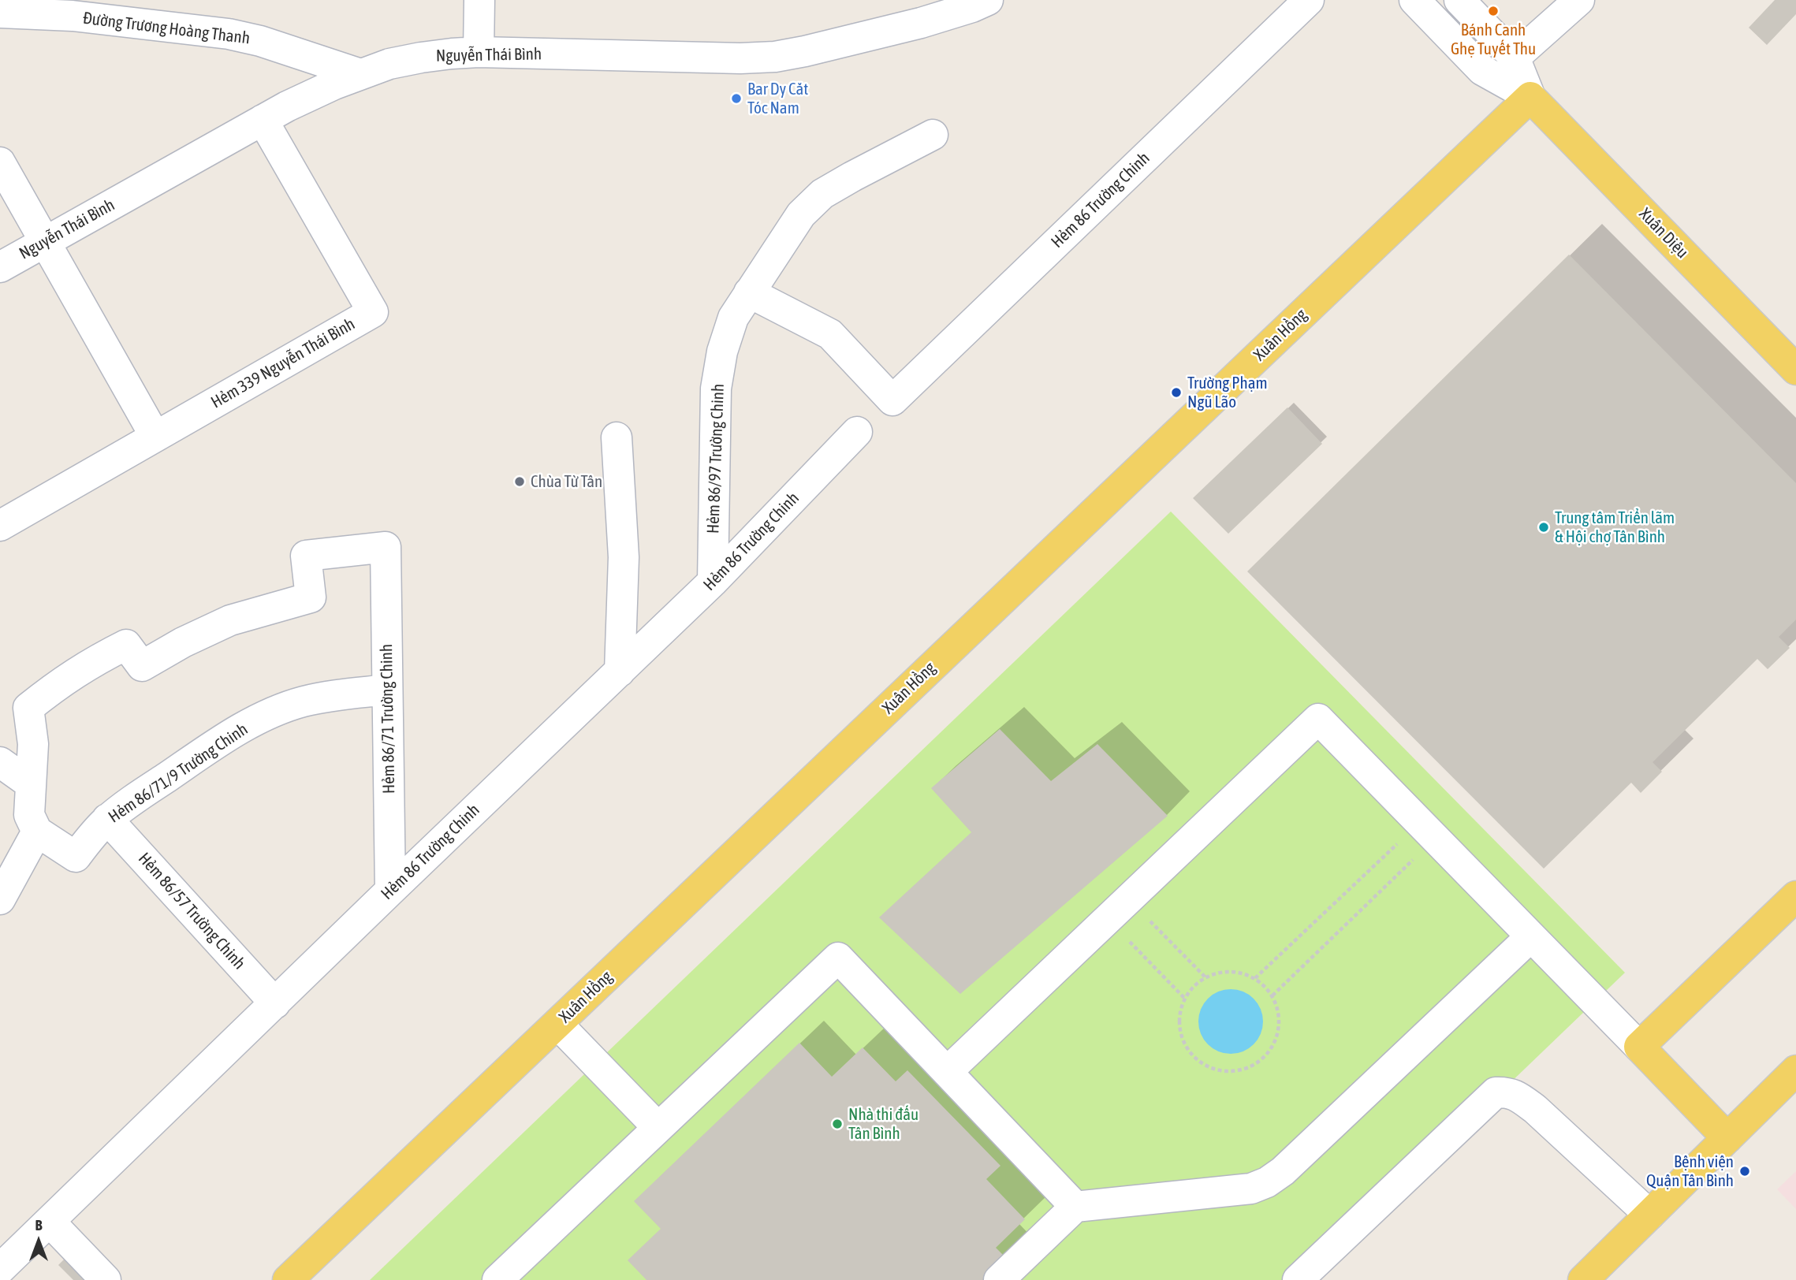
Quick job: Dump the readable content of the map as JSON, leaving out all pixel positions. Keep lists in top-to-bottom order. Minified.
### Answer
{"streets":{"main road":["Xuân Diệu","Xuân Hồng"],"street":["Đường Trương Hoàng Thanh","Nguyễn Thái Bình","Hẻm 86 Trường Chinh","Hẻm 339 Nguyễn Thái Bình","Hẻm 86/97 Trường Chinh","Hẻm 86/71 Trường Chinh","Hẻm 86/71/9 Trường Chinh","Hẻm 86/57 Trường Chinh"]},"crossings":[["Đường Trương Hoàng Thanh","Nguyễn Thái Bình"],["Nguyễn Thái Bình","Hẻm 339 Nguyễn Thái Bình"],["Hẻm 86 Trường Chinh","Hẻm 86/97 Trường Chinh"],["Hẻm 86 Trường Chinh","Hẻm 86/71 Trường Chinh"],["Hẻm 86 Trường Chinh","Hẻm 86/57 Trường Chinh"],["Xuân Diệu","Xuân Hồng"],["Hẻm 86/71 Trường Chinh","Hẻm 86/71/9 Trường Chinh"],["Hẻm 86/71/9 Trường Chinh","Hẻm 86/57 Trường Chinh"]],"places":["Bánh Canh Ghẹ Tuyết Thu","Bar Dy Cǎt Tóc Nam","Trường Phạm Ngũ Lão","Chùa Từ Tân","Trung tâm Triển lãm & Hội chợ Tân Bình","Nhà thi đấu Tân Bình","Bệnh viện Quận Tân Bình"],"north":"top"}
